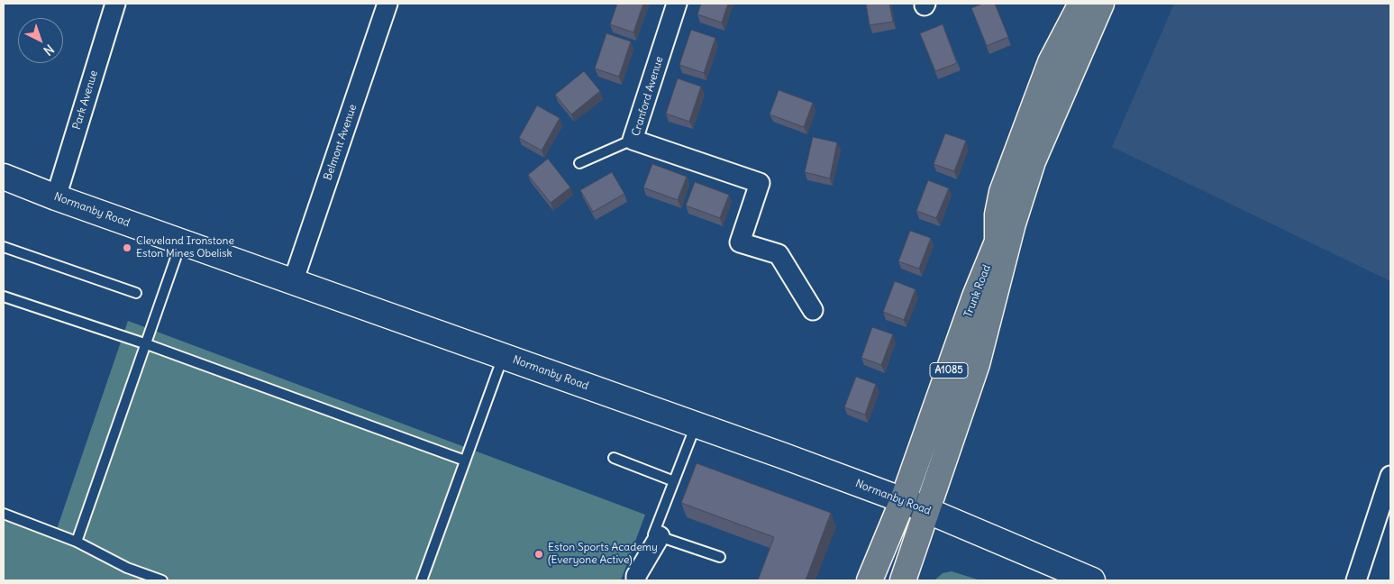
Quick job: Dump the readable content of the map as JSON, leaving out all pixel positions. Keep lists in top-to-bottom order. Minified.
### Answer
{"streets":{"main road":["Trunk Road","A1085"],"street":["Cranford Avenue","Park Avenue","Belmont Avenue","Normanby Road"]},"crossings":[["Park Avenue","Normanby Road"],["Belmont Avenue","Normanby Road"],["Normanby Road","Trunk Road"],["Normanby Road","A1085"]],"places":["Cleveland Ironstone Eston Mines Obelisk","Eston Sports Academy (Everyone Active)"],"north":"bottom right"}
